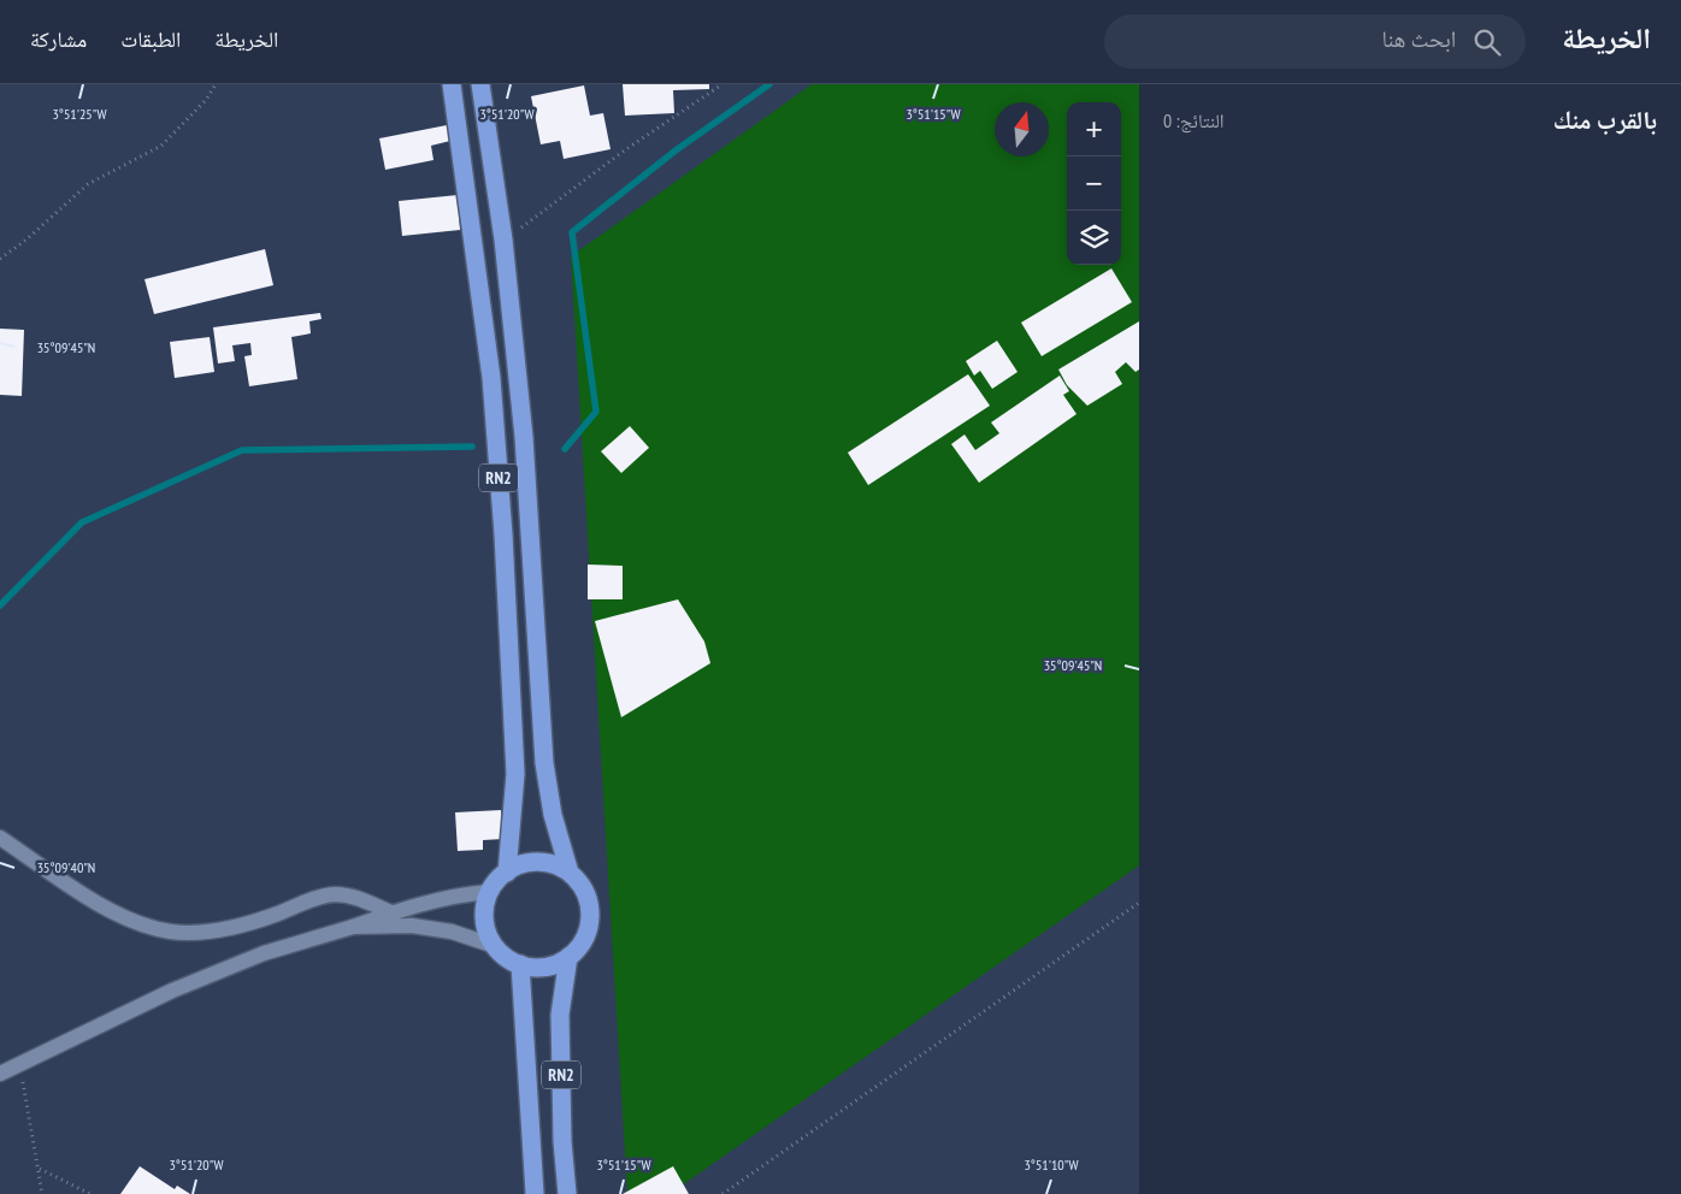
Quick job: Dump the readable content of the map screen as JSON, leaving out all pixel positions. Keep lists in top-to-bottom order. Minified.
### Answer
{"streets":{"highway":["RN2"]},"north":"top","page":{"header":"الخريطة","search":"ابحث هنا","nav":["الخريطة","الطبقات","مشاركة"],"heading":["بالقرب منك","النتائج: 0"],"map_buttons":["+","−"]},"coordinates":["3°51'25\"W","3°51'20\"W","3°51'15\"W","35°09'45\"N","35°09'40\"N","3°51'10\"W"]}
